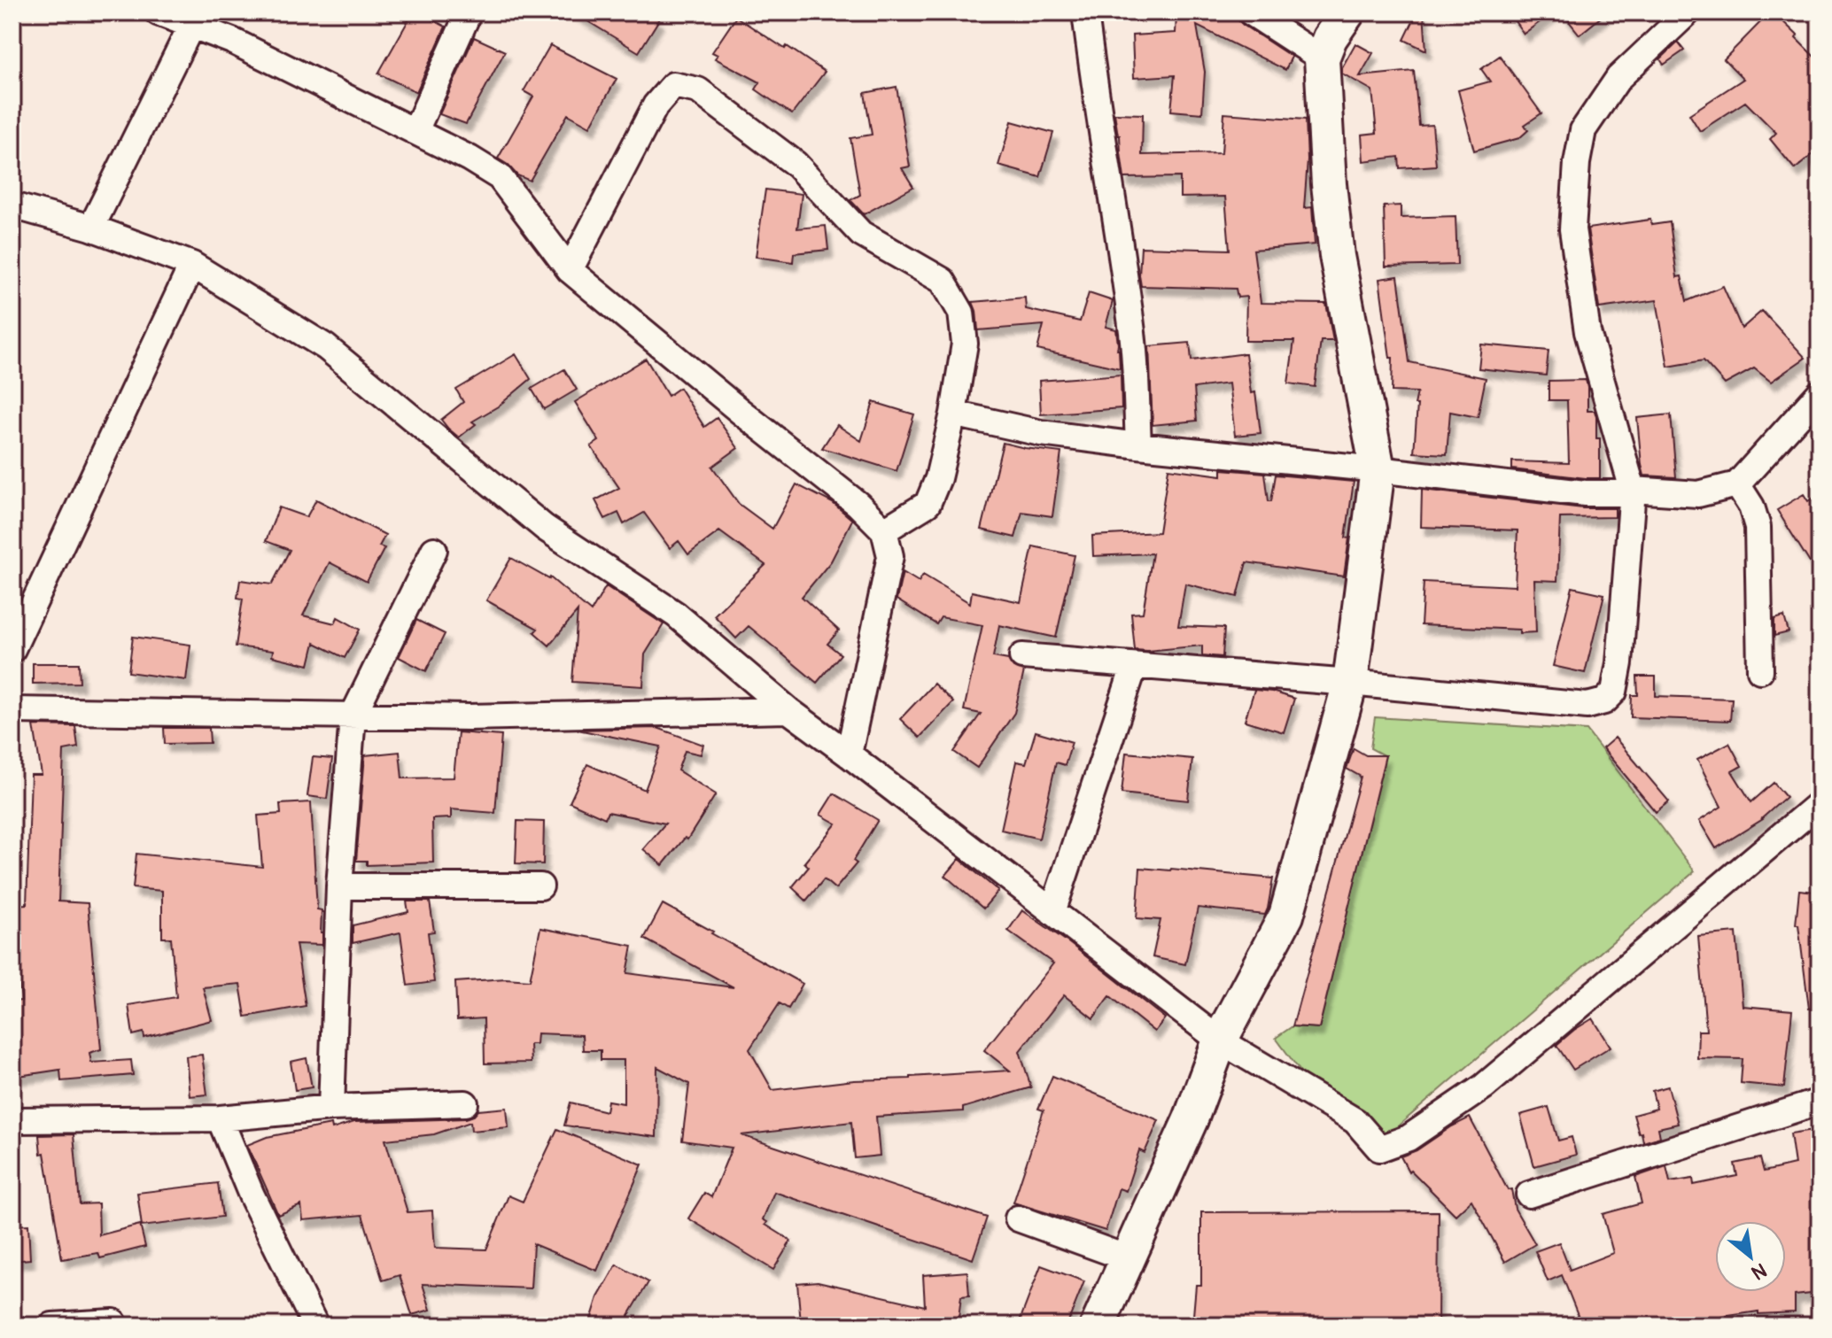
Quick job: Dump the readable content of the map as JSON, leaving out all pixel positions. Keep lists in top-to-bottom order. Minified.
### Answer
{"north":"bottom right"}
